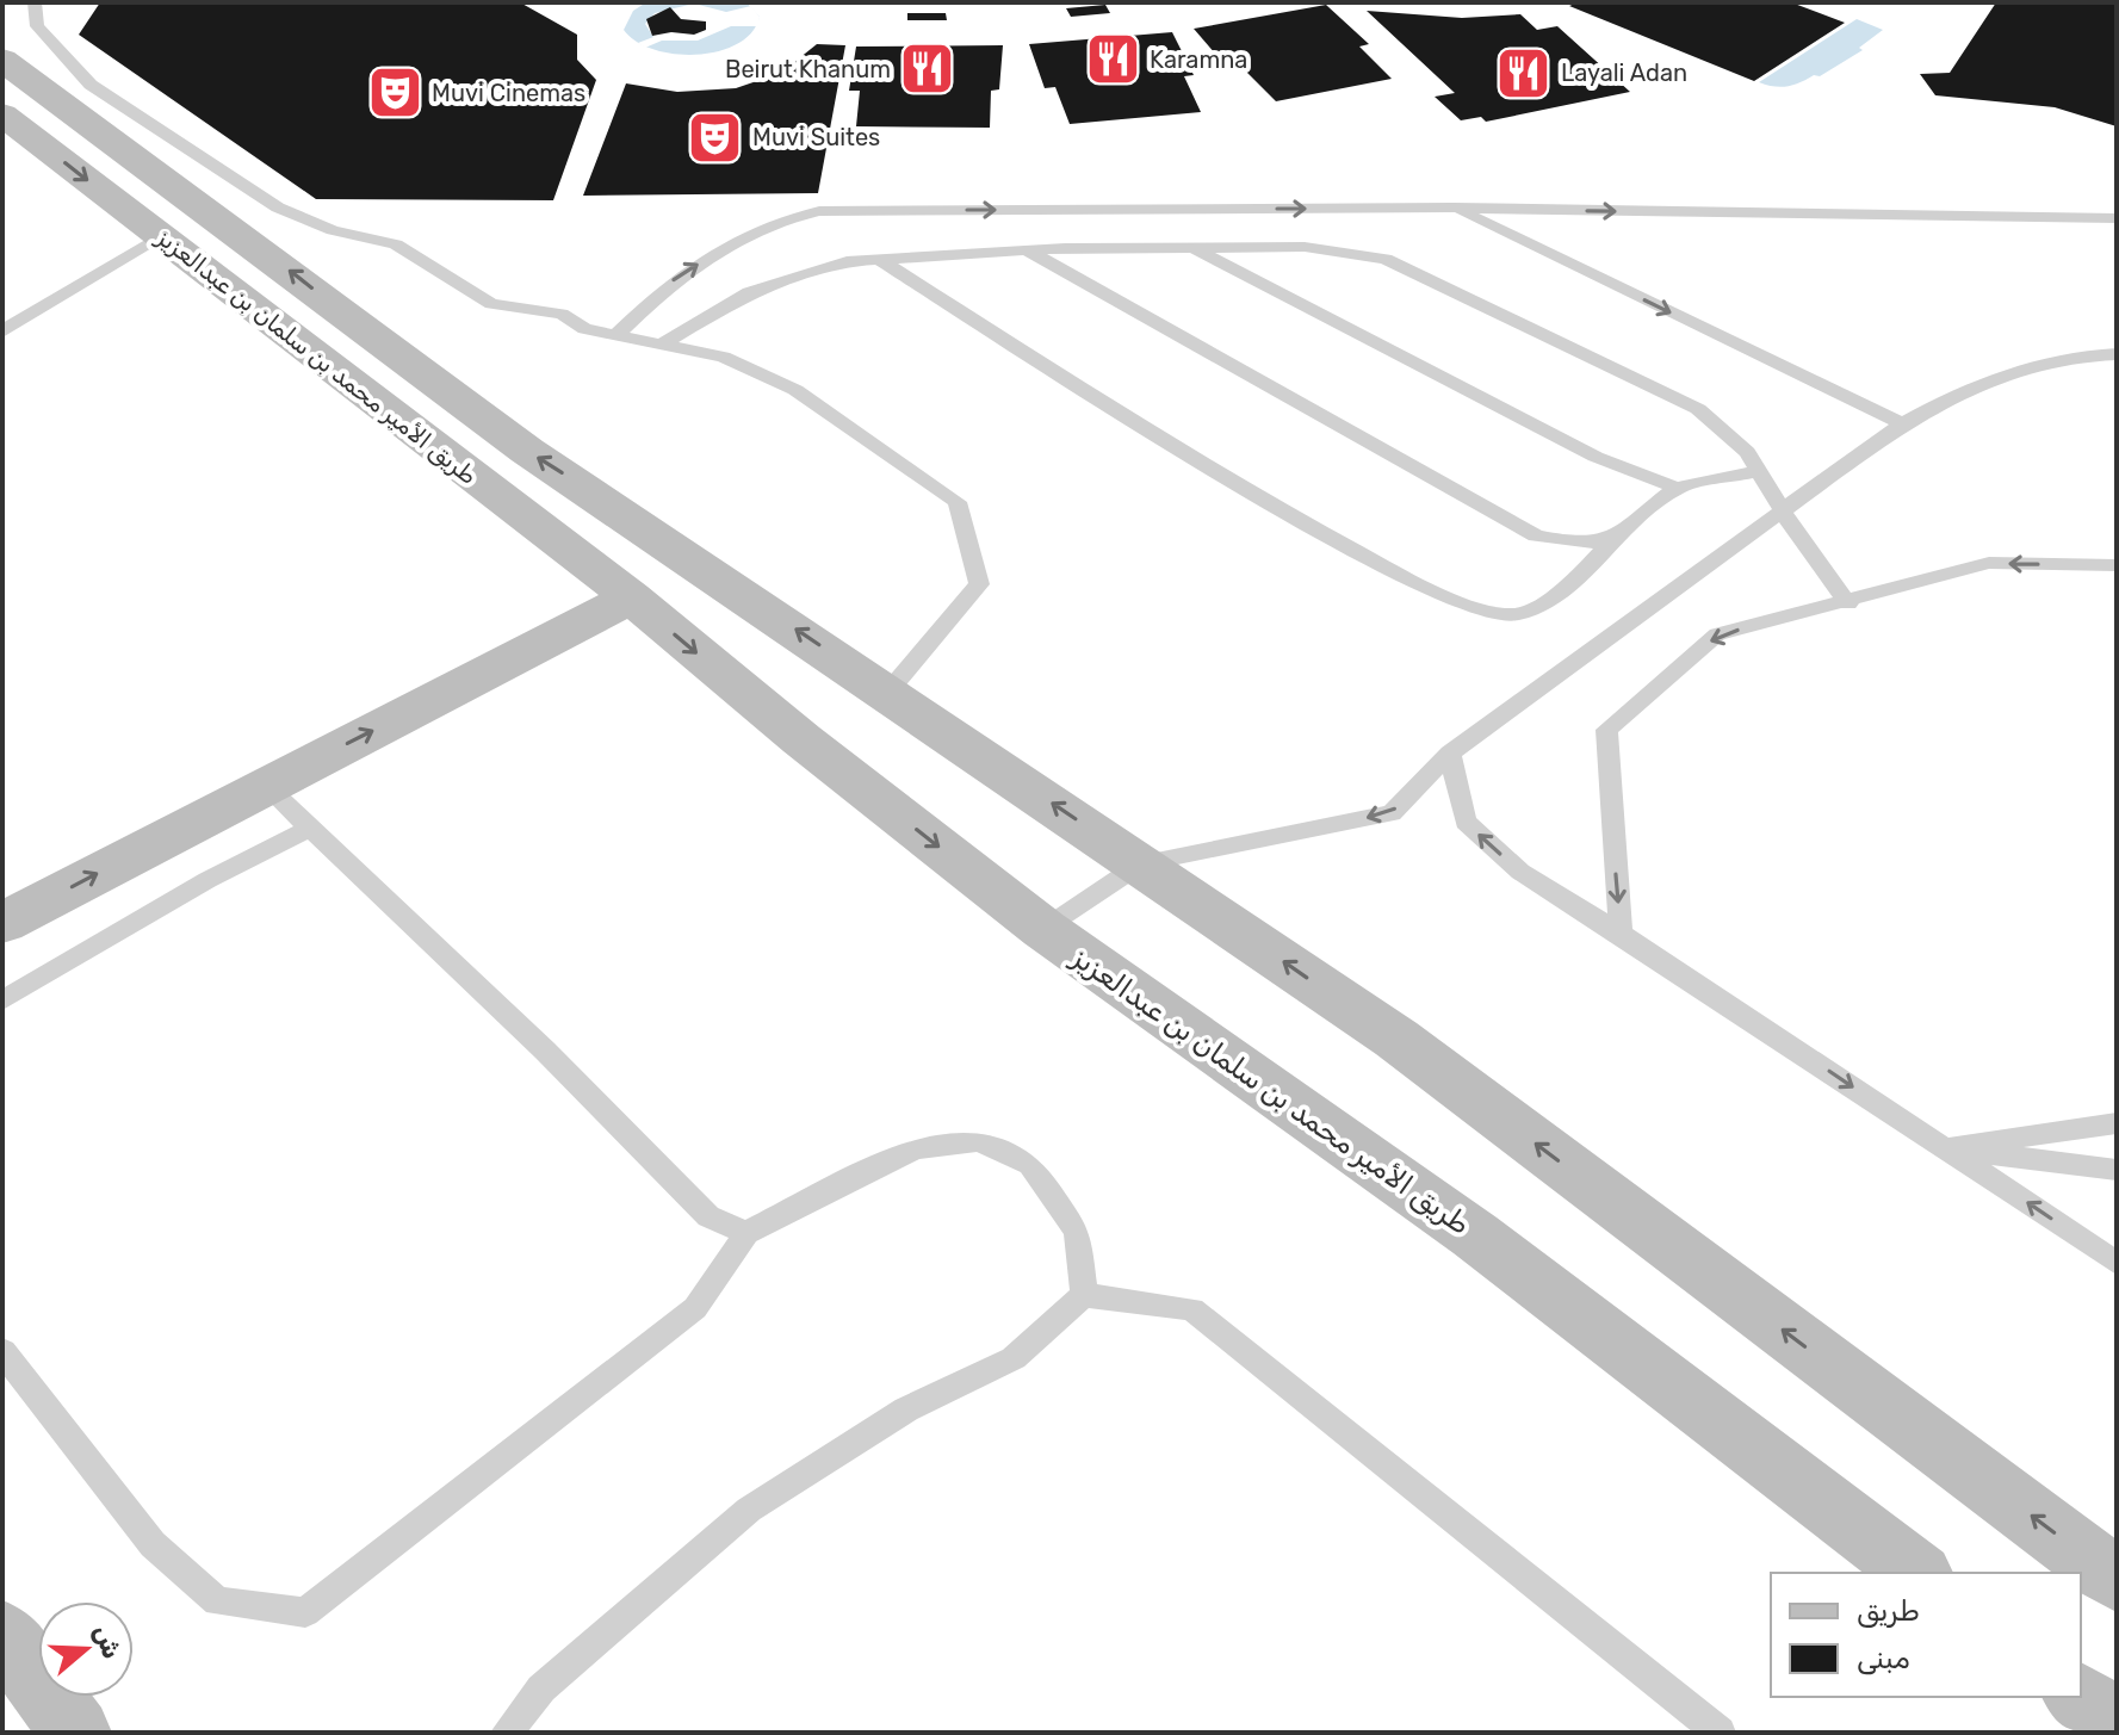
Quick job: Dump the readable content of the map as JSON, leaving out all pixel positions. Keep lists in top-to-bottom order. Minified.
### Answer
{"streets":{"street":["طريق الأمير محمد بن سلمان بن عبدالعزيز"]},"places":{"restaurant":["Karamna","Beirut Khanum","Layali Adan"],"theatre":["Muvi Cinemas","Muvi Suites"]},"legend":["طريق","مبنى"],"north":"right"}
